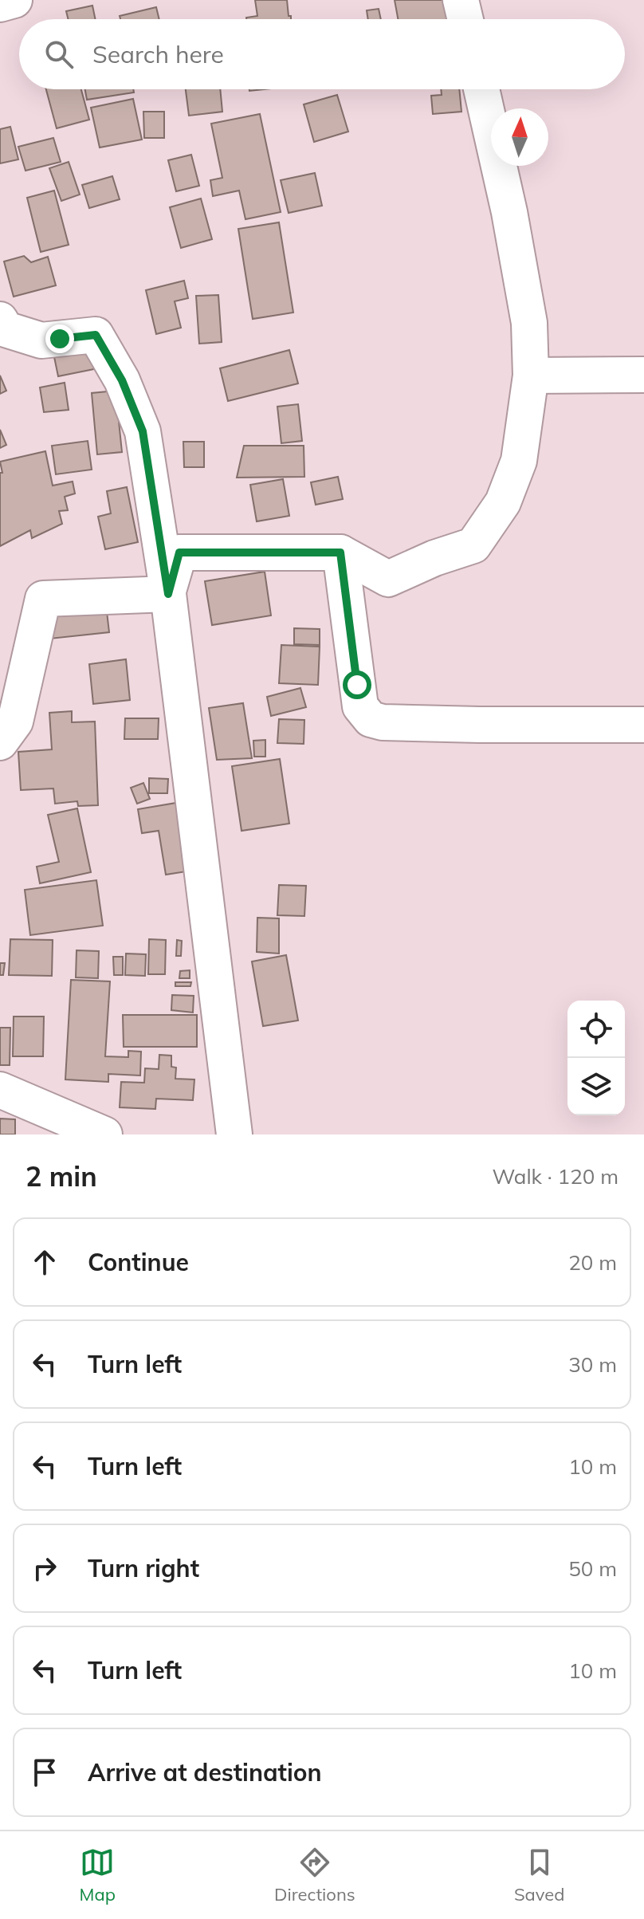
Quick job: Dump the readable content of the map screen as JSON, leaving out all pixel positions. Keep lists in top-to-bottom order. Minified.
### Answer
{"north":"top","page":{"search":"Search here","heading":["2 min","Walk · 120 m"],"list":[["Continue","20 m"],["Turn left","30 m"],["Turn left","10 m"],["Turn right","50 m"],["Turn left","10 m"],"Arrive at destination"],"nav":["Map","Directions","Saved"]}}
